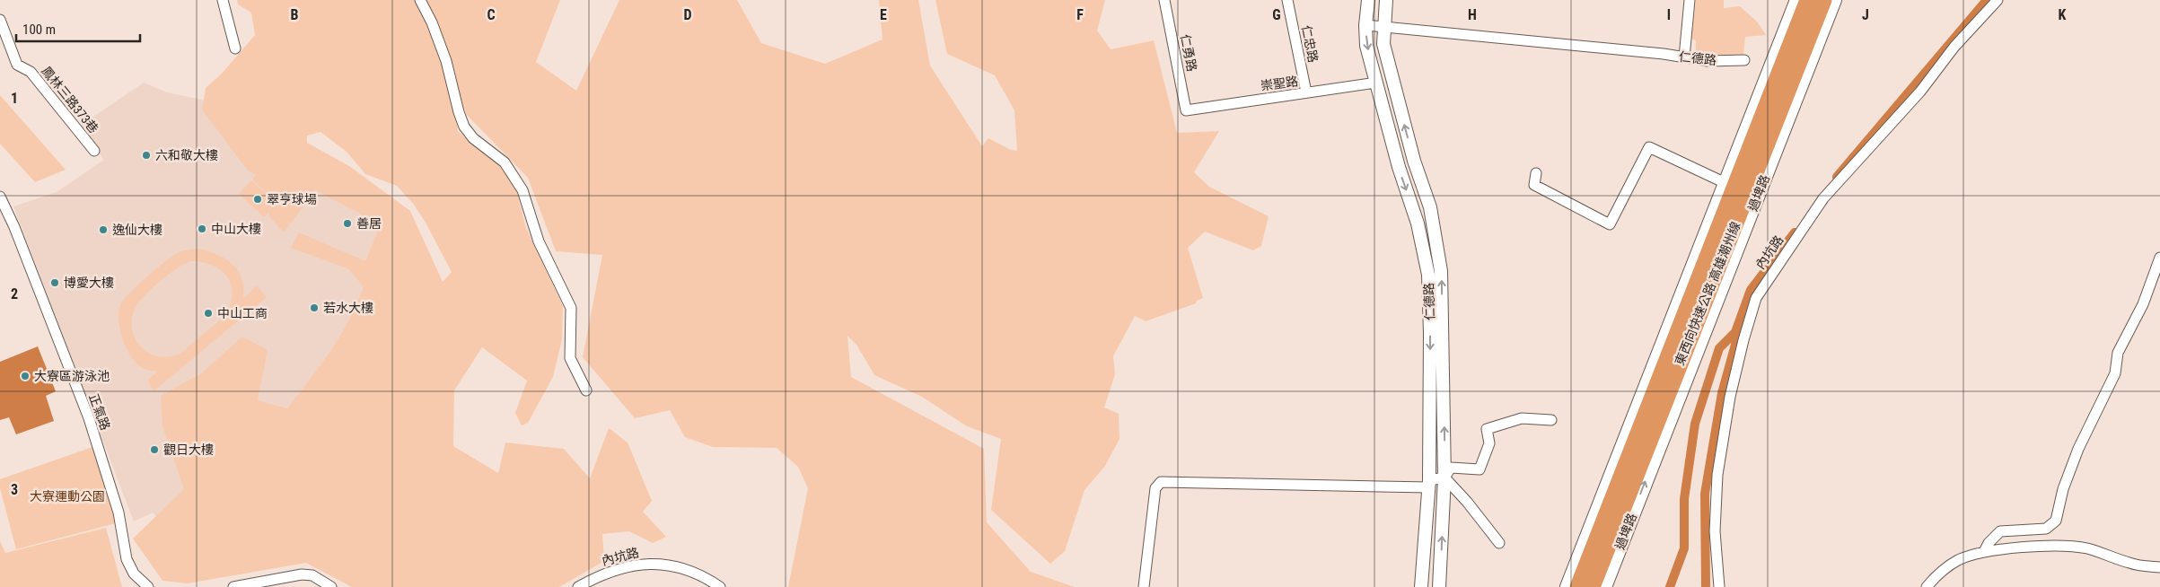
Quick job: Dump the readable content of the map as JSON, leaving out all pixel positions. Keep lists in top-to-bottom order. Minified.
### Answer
{"streets":{"highway":["東西向快速公路 高雄潮州線"],"main road":["過埤路"],"street":["仁忠路","仁勇路","仁德路","崇聖路","鳳林三路373巷","內坑路","正氣路"]},"crossings":[["仁忠路","崇聖路"],["仁勇路","崇聖路"],["仁德路","崇聖路"]],"parks":["大寮運動公園"],"places":["六和敬大樓","翠亨球場","善居","中山大樓","逸仙大樓","博愛大樓","若水大樓","中山工商","大寮區游泳池","觀日大樓"],"scale_bar":"100 m","grid":{"columns":["B","C","D","E","F","G","H","I","J","K"],"rows":["1","2","3"]}}
